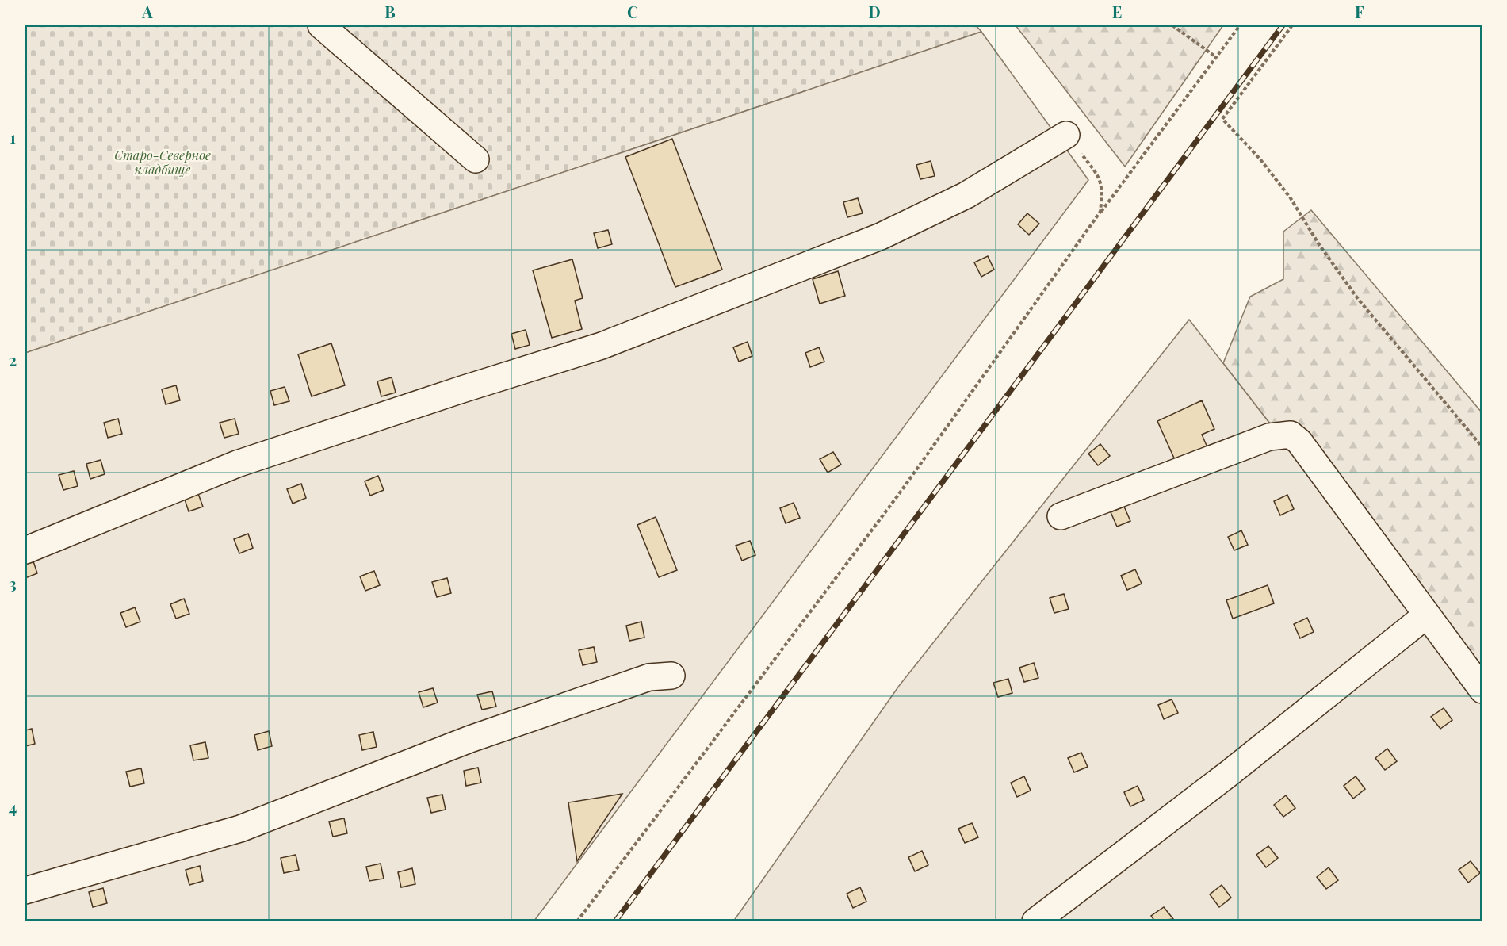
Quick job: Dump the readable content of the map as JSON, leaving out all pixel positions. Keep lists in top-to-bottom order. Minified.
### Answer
{"parks":["Старо-Северное кладбище"],"grid":{"columns":["A","B","C","D","E","F"],"rows":["1","2","3","4"]}}
